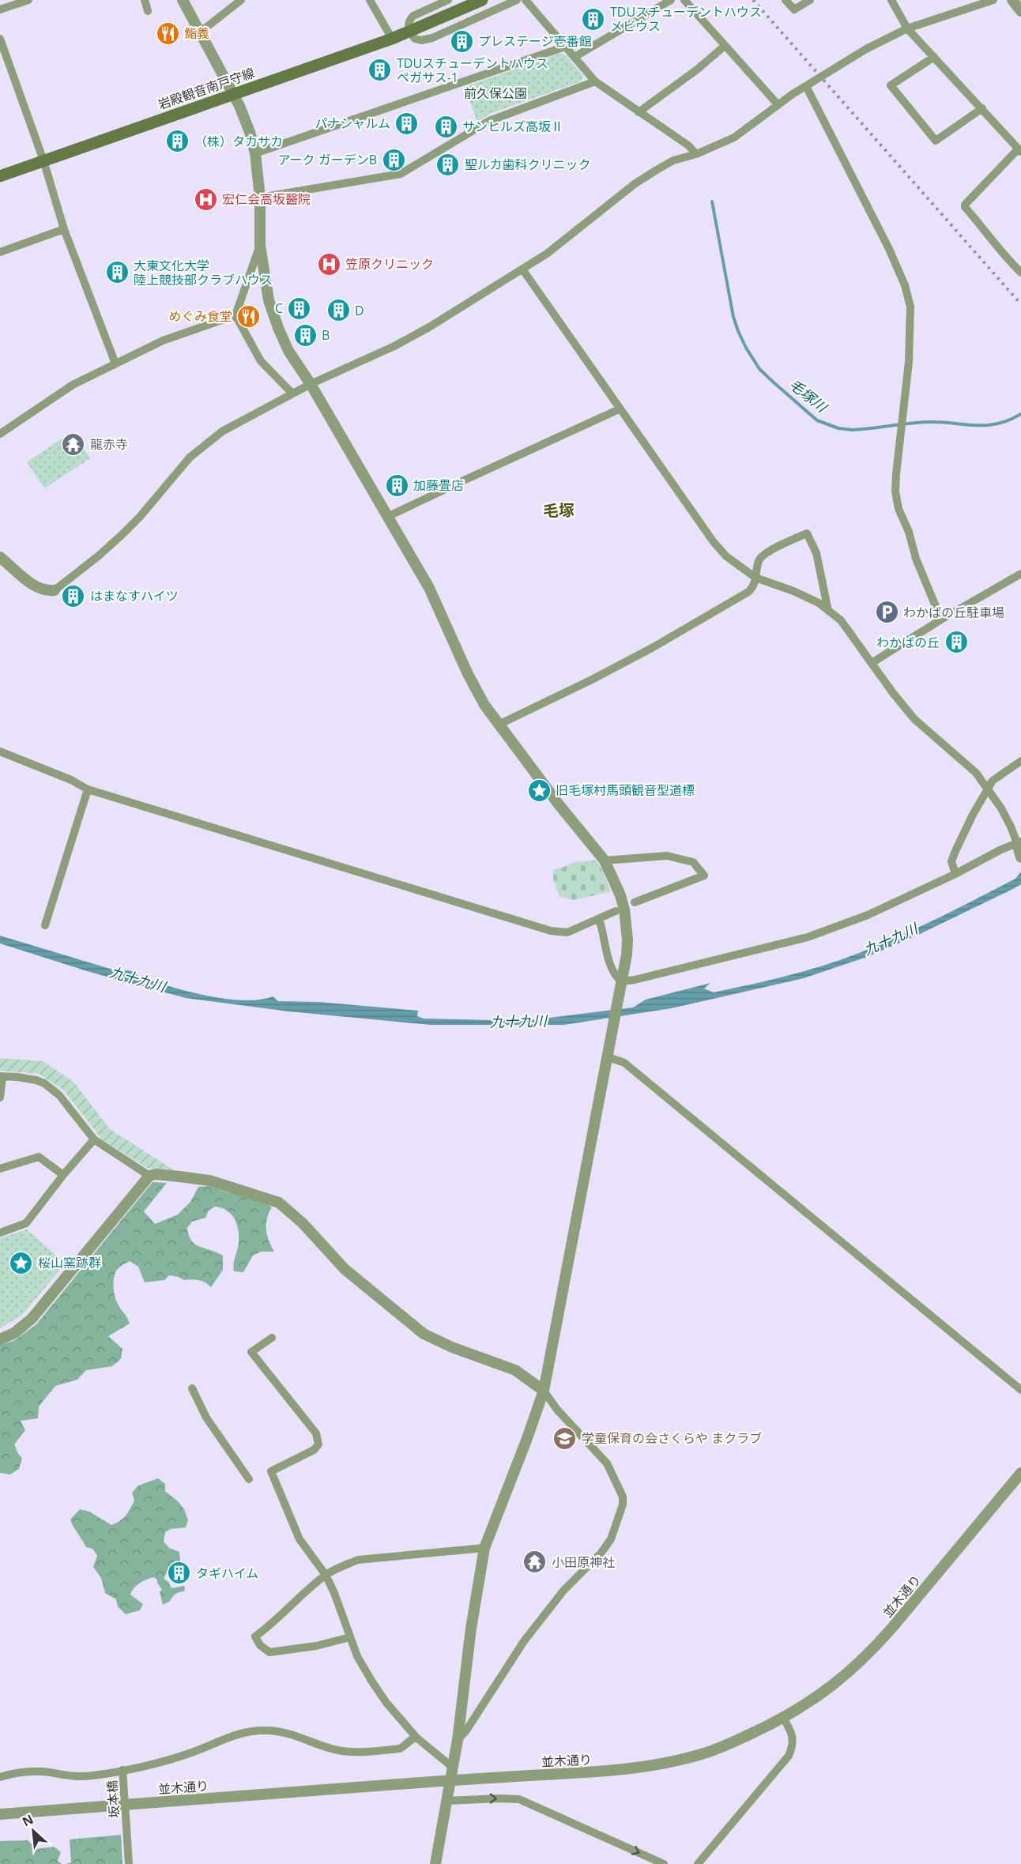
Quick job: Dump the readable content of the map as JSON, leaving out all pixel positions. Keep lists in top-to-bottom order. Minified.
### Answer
{"streets":{"main road":["岩殿観音南戸守線"],"street":["並木通り","坂本橋"]},"districts":["毛塚"],"water":["毛塚川","九十九川"],"parks":["前久保公園"],"places":{"building":["TDUスチューデントハウス メビウス","プレステージ壱番館","TDUスチューデントハウス ペガサス-1","パナシャルム","サンヒルズ高坂Ⅱ","（株）タカサカ","アーク ガーデンB","聖ルカ歯科クリニック","大東文化大学 陸上競技部クラブハウス","C","D","B","加藤畳店","はまなすハイツ","わかばの丘","タギハイム"],"restaurant":["鮨義","めぐみ食堂"],"hospital":["宏仁会高坂醫院","笠原クリニック"],"temple":["龍赤寺","小田原神社"],"parking":["わかばの丘駐車場"],"place":["旧毛塚村馬頭観音型道標","桜山窯跡群"],"school or university":["学童保育の会さくらや まクラブ"]},"north":"top left"}
